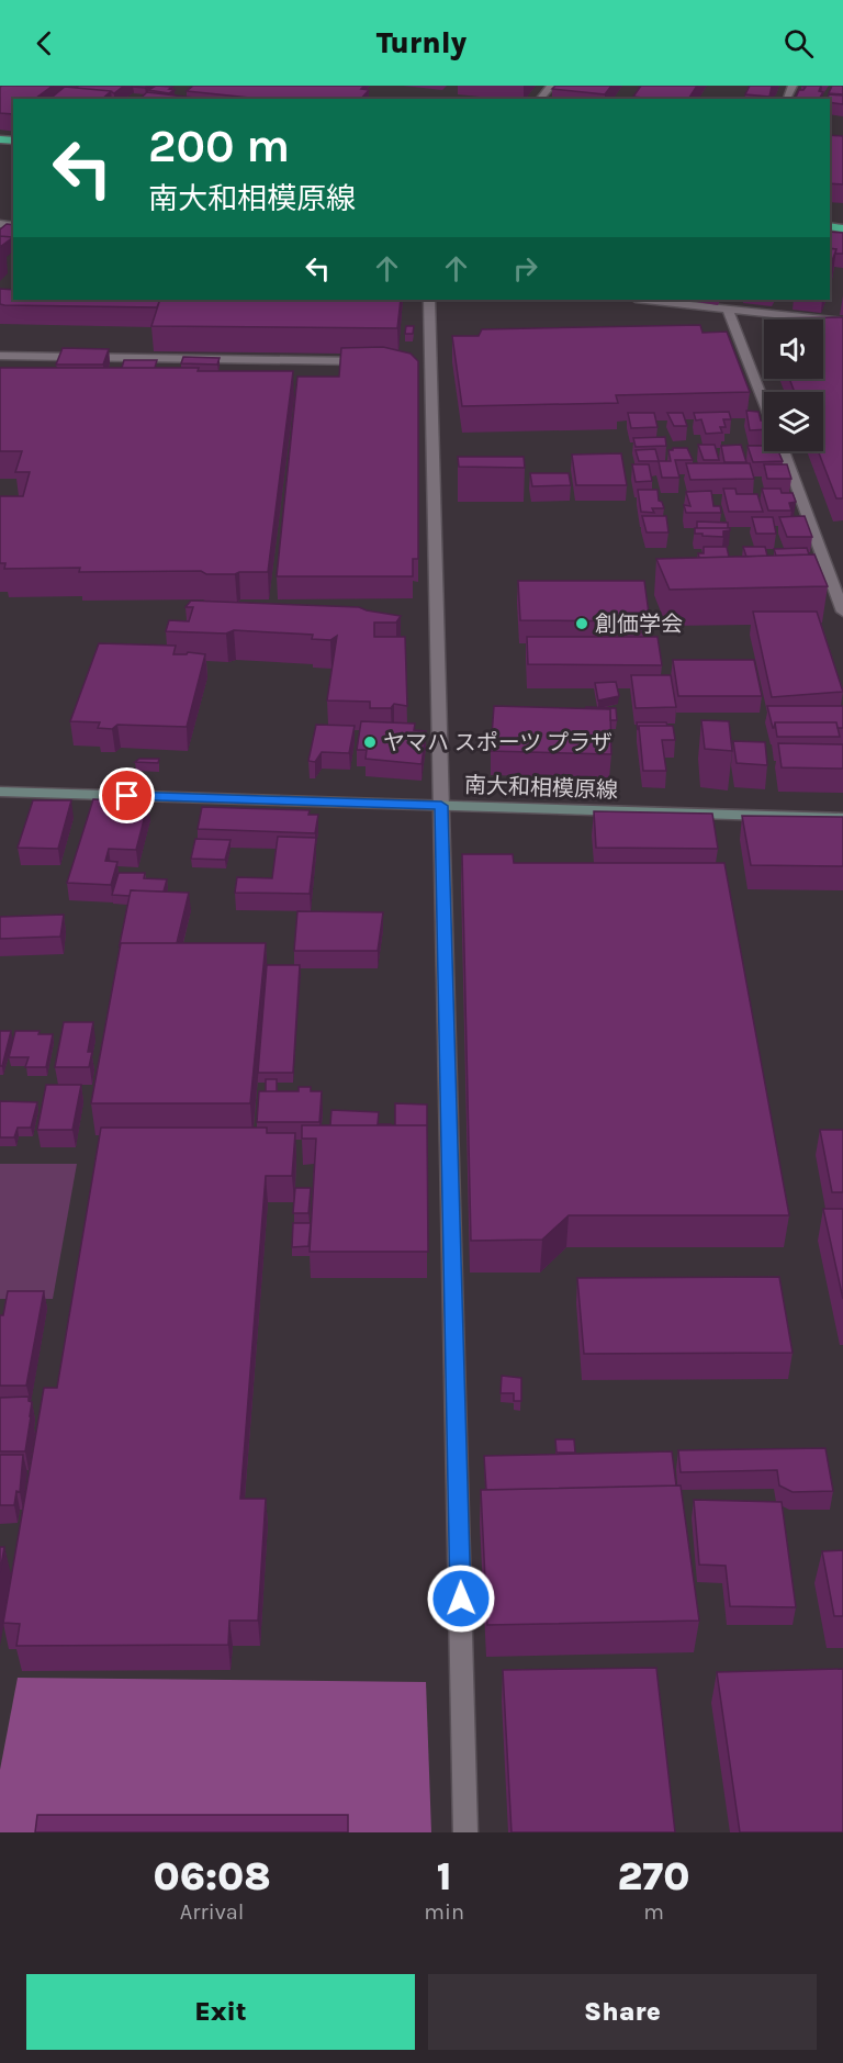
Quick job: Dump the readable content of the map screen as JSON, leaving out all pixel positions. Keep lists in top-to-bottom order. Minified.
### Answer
{"streets":{"street":["南大和相模原線"]},"places":["創価学会","ヤマハ スポーツ プラザ"],"page":{"header":"Turnly","turn":["200 m","南大和相模原線"],"eta":["06:08","Arrival","1","min","270","m"],"buttons":["Exit","Share"]}}
